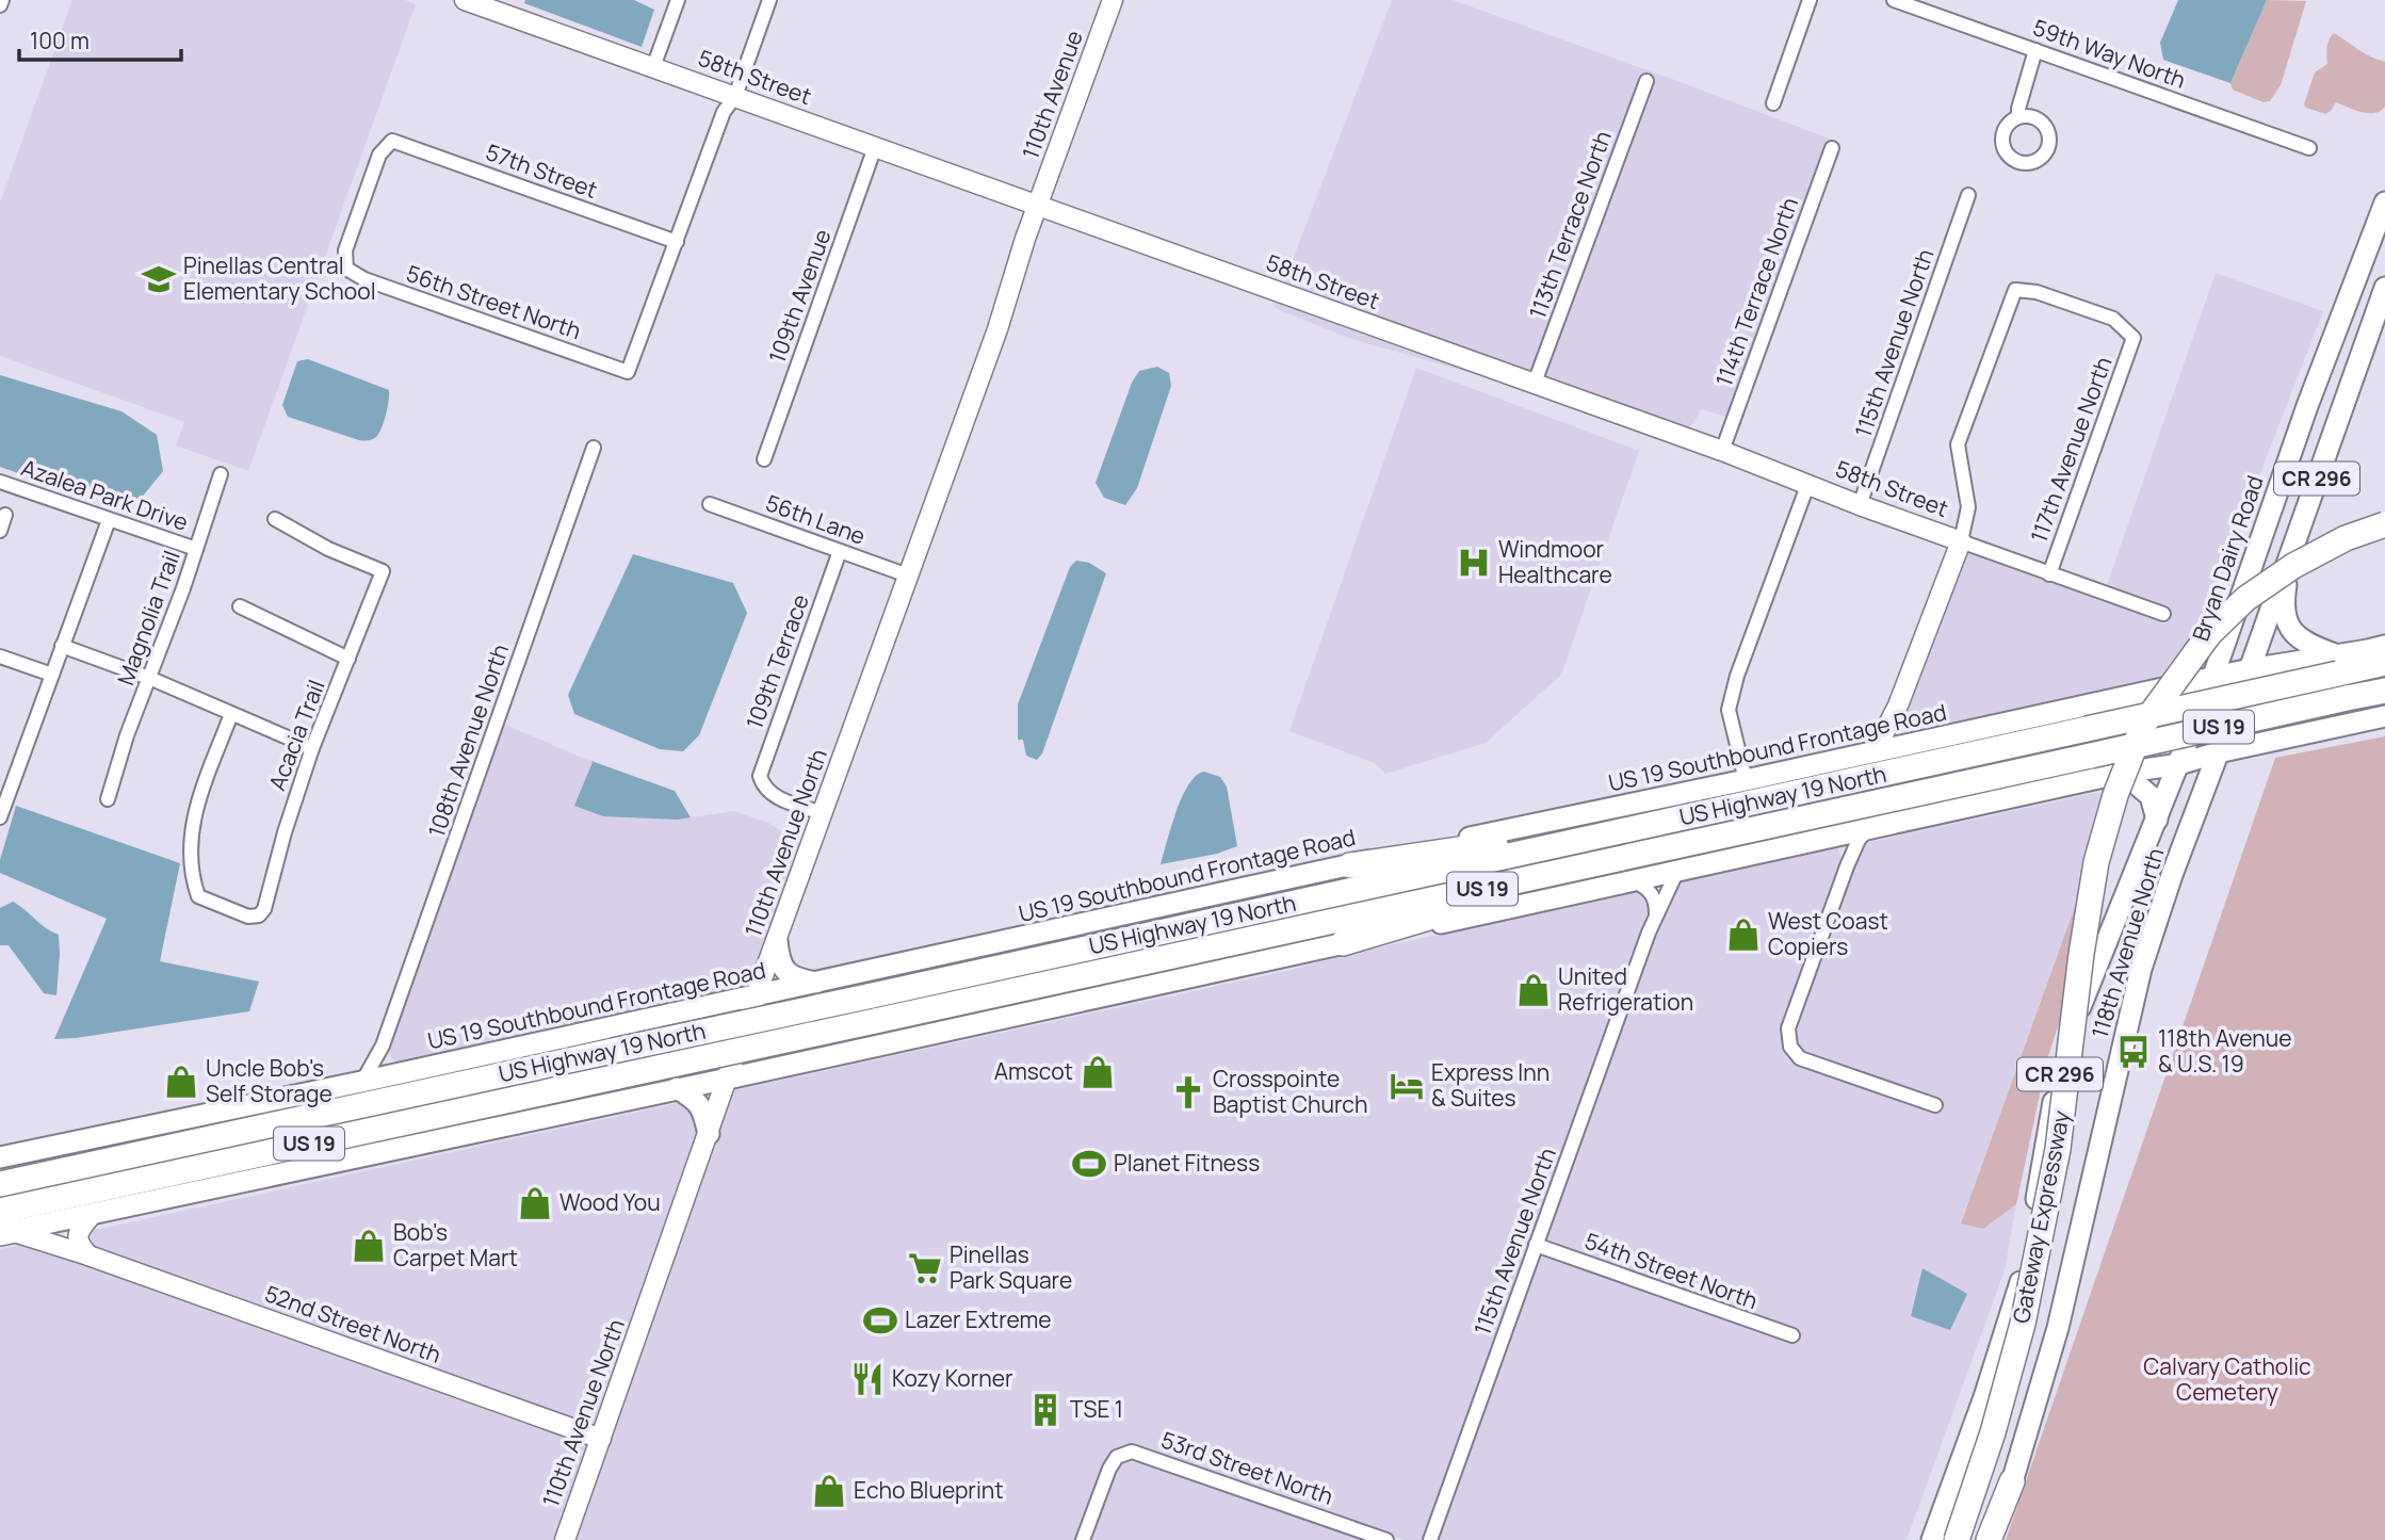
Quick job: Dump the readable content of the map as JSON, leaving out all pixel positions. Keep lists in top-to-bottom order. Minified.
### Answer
{"streets":{"highway":["US 19","US Highway 19 North","Gateway Expressway"],"main road":["CR 296","Bryan Dairy Road","US 19 Southbound Frontage Road","118th Avenue North"],"street":["59th Way North","58th Street","110th Avenue","57th Street","113th Terrace North","114th Terrace North","109th Avenue","56th Street North","115th Avenue North","117th Avenue North","Azalea Park Drive","56th Lane","Magnolia Trail","109th Terrace","Acacia Trail","108th Avenue North","110th Avenue North","54th Street North","52nd Street North","53rd Street North"]},"crossings":[["58th Street","110th Avenue"],["58th Street","113th Terrace North"],["58th Street","114th Terrace North"],["58th Street","109th Avenue"],["58th Street","115th Avenue North"],["58th Street","117th Avenue North"],["58th Street","110th Avenue North"],["110th Avenue","110th Avenue North"],["57th Street","56th Street North"],["115th Avenue North","54th Street North"],["CR 296","US 19 Southbound Frontage Road"],["CR 296","118th Avenue North"],["Azalea Park Drive","Magnolia Trail"],["56th Lane","109th Terrace"],["56th Lane","110th Avenue North"],["Bryan Dairy Road","US 19 Southbound Frontage Road"],["109th Terrace","110th Avenue North"],["108th Avenue North","US 19 Southbound Frontage Road"],["US 19 Southbound Frontage Road","US Highway 19 North"],["US 19 Southbound Frontage Road","110th Avenue North"],["US Highway 19 North","52nd Street North"],["110th Avenue North","52nd Street North"]],"parks":["Calvary Catholic Cemetery"],"places":{"school or university":["Pinellas Central Elementary School"],"hospital":["Windmoor Healthcare"],"shop":["West Coast Copiers","United Refrigeration","Amscot","Uncle Bob's Self Storage","Wood You","Bob's Carpet Mart","Echo Blueprint"],"bus stop":["118th Avenue & U.S. 19"],"hotel":["Express Inn & Suites"],"church":["Crosspointe Baptist Church"],"sports":["Planet Fitness","Lazer Extreme"],"supermarket":["Pinellas Park Square"],"restaurant":["Kozy Korner"],"building":["TSE 1"]},"scale_bar":"100 m"}
